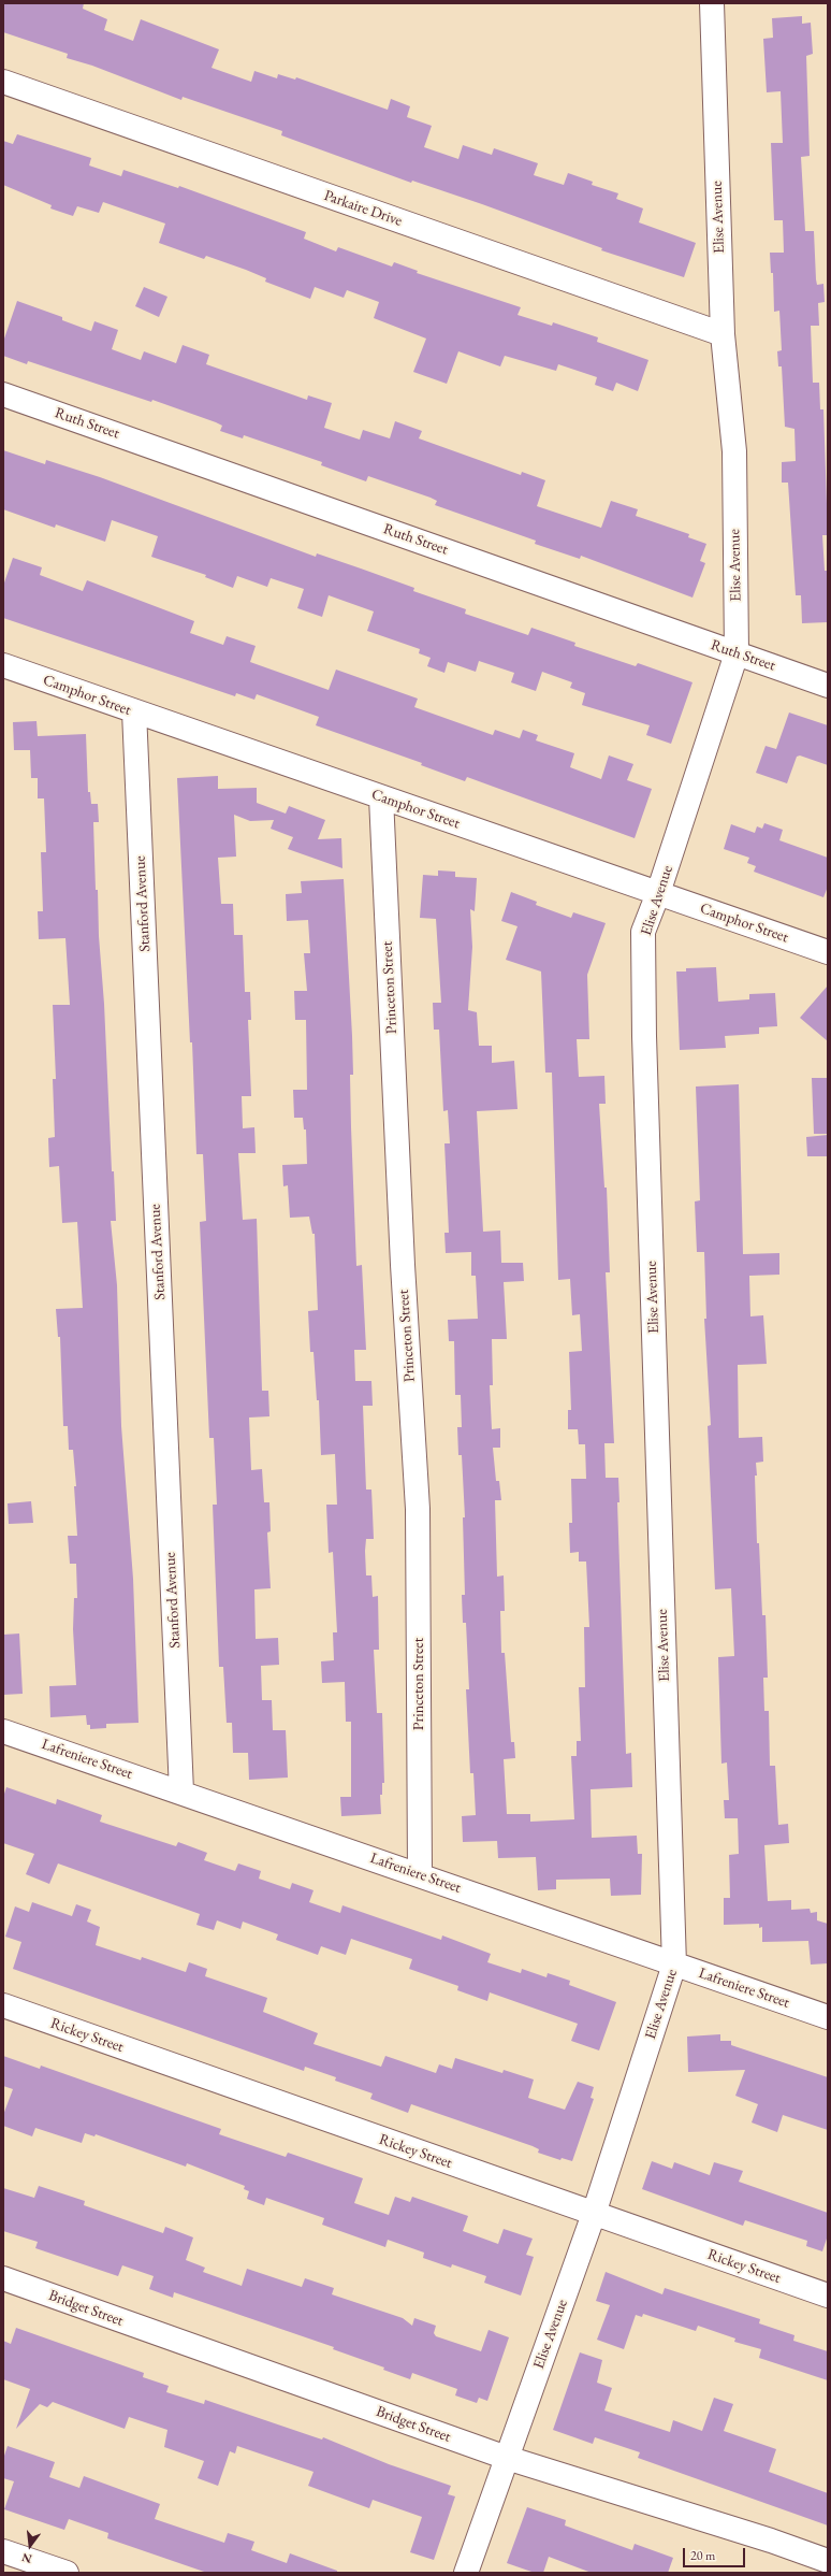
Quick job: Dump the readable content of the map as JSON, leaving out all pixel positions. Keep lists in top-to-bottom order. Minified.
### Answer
{"streets":{"street":["Parkaire Drive","Elise Avenue","Ruth Street","Camphor Street","Stanford Avenue","Princeton Street","Lafreniere Street","Rickey Street","Bridget Street"]},"crossings":[["Parkaire Drive","Elise Avenue"],["Elise Avenue","Ruth Street"],["Elise Avenue","Camphor Street"],["Elise Avenue","Lafreniere Street"],["Elise Avenue","Rickey Street"],["Elise Avenue","Bridget Street"],["Camphor Street","Stanford Avenue"],["Camphor Street","Princeton Street"],["Stanford Avenue","Lafreniere Street"],["Princeton Street","Lafreniere Street"]],"scale_bar":"20 m","north":"bottom"}
